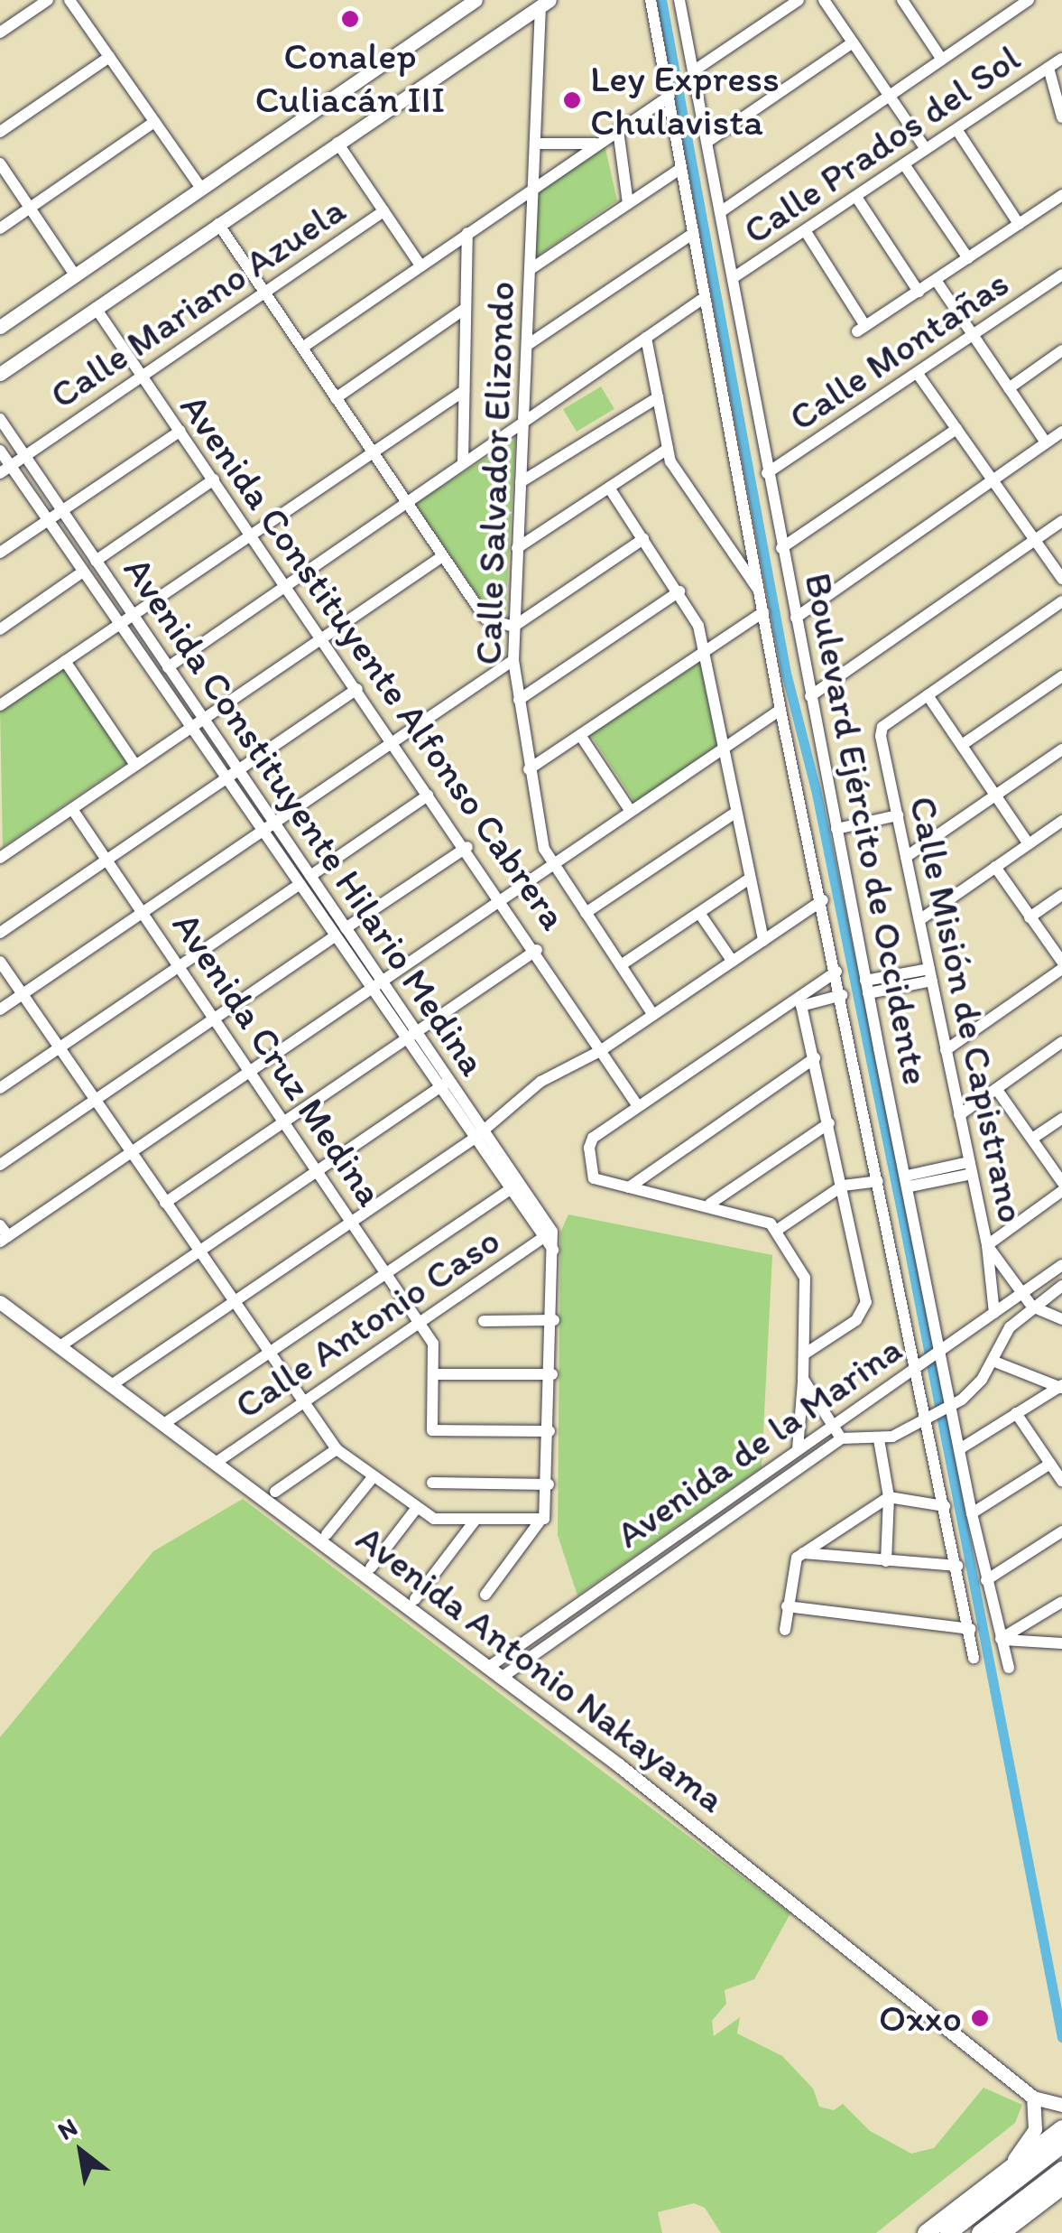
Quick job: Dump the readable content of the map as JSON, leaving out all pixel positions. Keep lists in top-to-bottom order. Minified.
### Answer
{"streets":{"main road":["Avenida Antonio Nakayama"],"street":["Calle Prados del Sol","Calle Mariano Azuela","Calle Montañas","Calle Salvador Elizondo","Avenida Constituyente Alfonso Cabrera","Avenida Constituyente Hilario Medina","Boulevard Ejército de Occidente","Calle Misión de Capistrano","Avenida Cruz Medina","Calle Antonio Caso","Avenida de la Marina"]},"crossings":[["Calle Prados del Sol","Boulevard Ejército de Occidente"],["Calle Mariano Azuela","Avenida Constituyente Alfonso Cabrera"],["Calle Mariano Azuela","Avenida Constituyente Hilario Medina"],["Calle Montañas","Boulevard Ejército de Occidente"],["Avenida Constituyente Hilario Medina","Calle Antonio Caso"],["Boulevard Ejército de Occidente","Avenida de la Marina"],["Calle Misión de Capistrano","Avenida de la Marina"],["Avenida Cruz Medina","Calle Antonio Caso"],["Calle Antonio Caso","Avenida Antonio Nakayama"],["Avenida de la Marina","Avenida Antonio Nakayama"]],"places":["Conalep Culiacán III","Ley Express Chulavista","Oxxo"],"north":"top left"}
